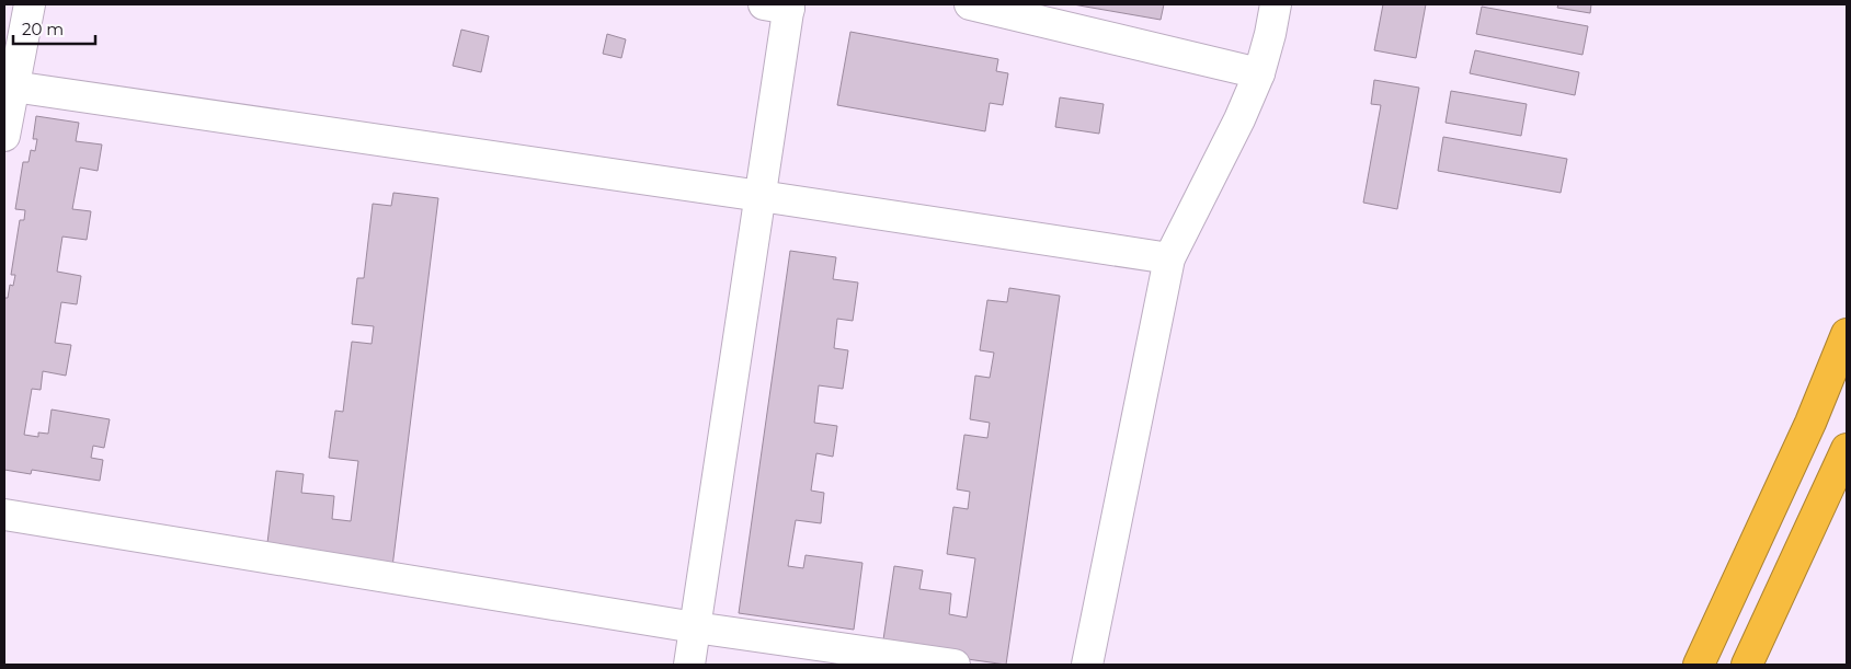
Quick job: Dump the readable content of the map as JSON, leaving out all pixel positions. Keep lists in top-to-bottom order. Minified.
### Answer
{"scale_bar":"20 m"}
